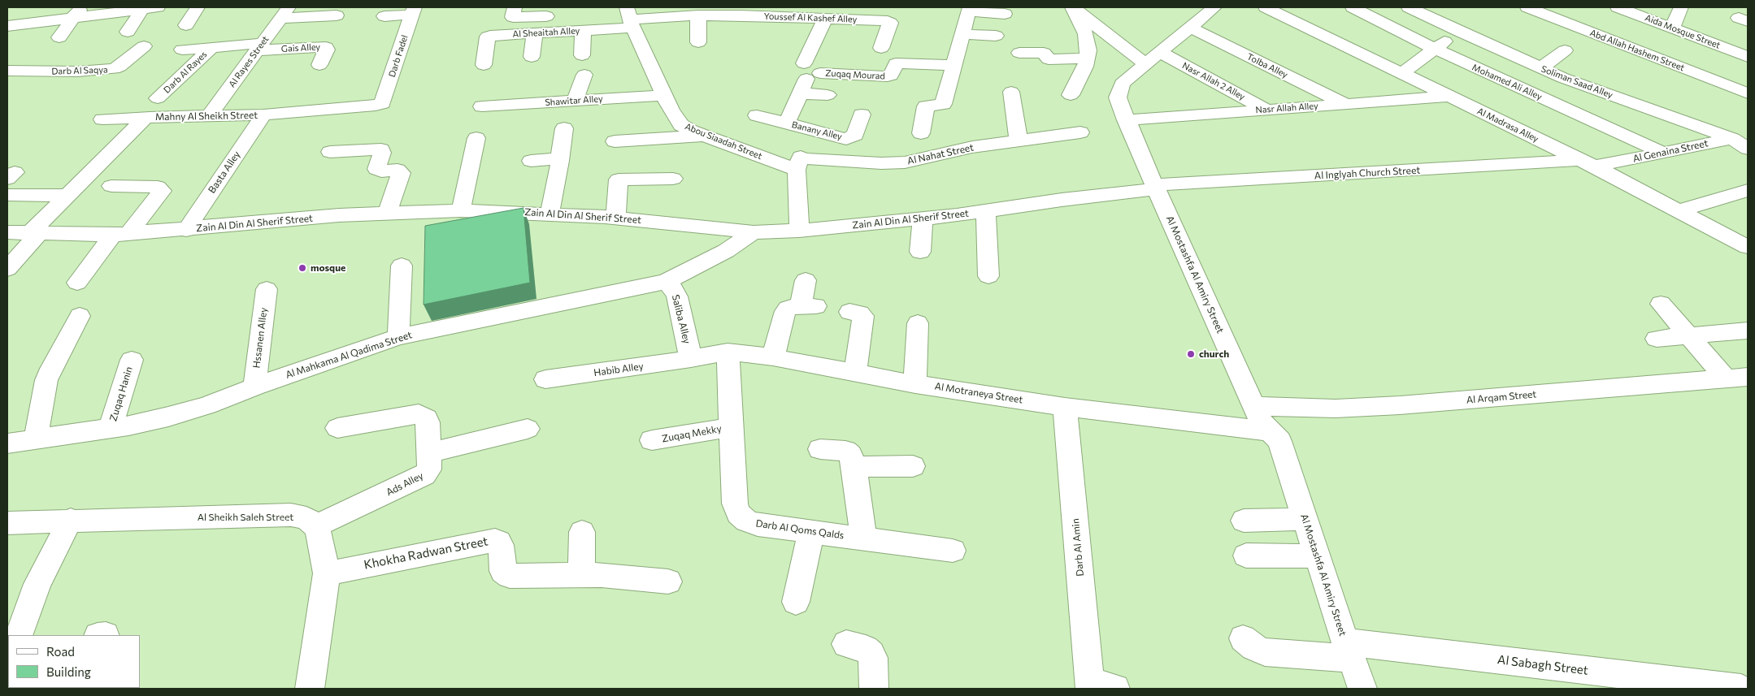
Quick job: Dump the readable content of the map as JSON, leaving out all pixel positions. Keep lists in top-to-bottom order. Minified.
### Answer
{"streets":{"street":["Youssef Al Kashef Alley","Aida Mosque Street","Al Sheaitah Alley","Gais Alley","Abd Allah Hashem Street","Darb Fadel","Al Rayes Street","Tolba Alley","Darb Al Saqya","Darb Al Rayes","Zuqaq Mourad","Nasr Allah 2 Alley","Mohamed Ali Alley","Soliman Saad Alley","Shawitar Alley","Nasr Allah Alley","Mahny Al Sheikh Street","Al Madrasa Alley","Banany Alley","Abou Siaadah Street","Al Genaina Street","Al Nahat Street","Basta Alley","Al Inglyah Church Street","Zain Al Din Al Sherif Street","Al Mostashfa Al Amiry Street","Saliba Alley","Hssanen Alley","Al Mahkama Al Qadima Street","Habib Alley","Al Motraneya Street","Zuqaq Hanin","Al Arqam Street","Zuqaq Mekky","Ads Alley","Al Sheikh Saleh Street","Darb Al Qoms Qalds","Darb Al Amin","Khokha Radwan Street","Al Sabagh Street"]},"crossings":[["Youssef Al Kashef Alley","Al Sheaitah Alley"],["Youssef Al Kashef Alley","Abou Siaadah Street"],["Al Sheaitah Alley","Abou Siaadah Street"],["Gais Alley","Al Rayes Street"],["Gais Alley","Darb Al Rayes"],["Darb Fadel","Mahny Al Sheikh Street"],["Al Rayes Street","Darb Al Rayes"],["Al Rayes Street","Mahny Al Sheikh Street"],["Tolba Alley","Nasr Allah Alley"],["Tolba Alley","Al Mostashfa Al Amiry Street"],["Nasr Allah 2 Alley","Nasr Allah Alley"],["Nasr Allah 2 Alley","Al Mostashfa Al Amiry Street"],["Mohamed Ali Alley","Al Genaina Street"],["Soliman Saad Alley","Al Genaina Street"],["Shawitar Alley","Abou Siaadah Street"],["Nasr Allah Alley","Al Madrasa Alley"],["Nasr Allah Alley","Al Mostashfa Al Amiry Street"],["Mahny Al Sheikh Street","Basta Alley"],["Mahny Al Sheikh Street","Zain Al Din Al Sherif Street"],["Al Madrasa Alley","Al Genaina Street"],["Al Madrasa Alley","Al Inglyah Church Street"],["Abou Siaadah Street","Al Nahat Street"],["Al Genaina Street","Al Inglyah Church Street"],["Basta Alley","Zain Al Din Al Sherif Street"],["Al Inglyah Church Street","Zain Al Din Al Sherif Street"],["Al Inglyah Church Street","Al Mostashfa Al Amiry Street"],["Zain Al Din Al Sherif Street","Al Mostashfa Al Amiry Street"],["Zain Al Din Al Sherif Street","Al Mahkama Al Qadima Street"],["Al Mostashfa Al Amiry Street","Al Motraneya Street"],["Al Mostashfa Al Amiry Street","Al Arqam Street"],["Al Mostashfa Al Amiry Street","Al Sabagh Street"],["Saliba Alley","Al Mahkama Al Qadima Street"],["Saliba Alley","Habib Alley"],["Saliba Alley","Al Motraneya Street"],["Hssanen Alley","Al Mahkama Al Qadima Street"],["Al Mahkama Al Qadima Street","Zuqaq Hanin"],["Habib Alley","Al Motraneya Street"],["Al Motraneya Street","Darb Al Qoms Qalds"],["Al Motraneya Street","Darb Al Amin"],["Zuqaq Mekky","Darb Al Qoms Qalds"],["Ads Alley","Al Sheikh Saleh Street"]],"places":["mosque","church"],"legend":["Road","Building"]}
